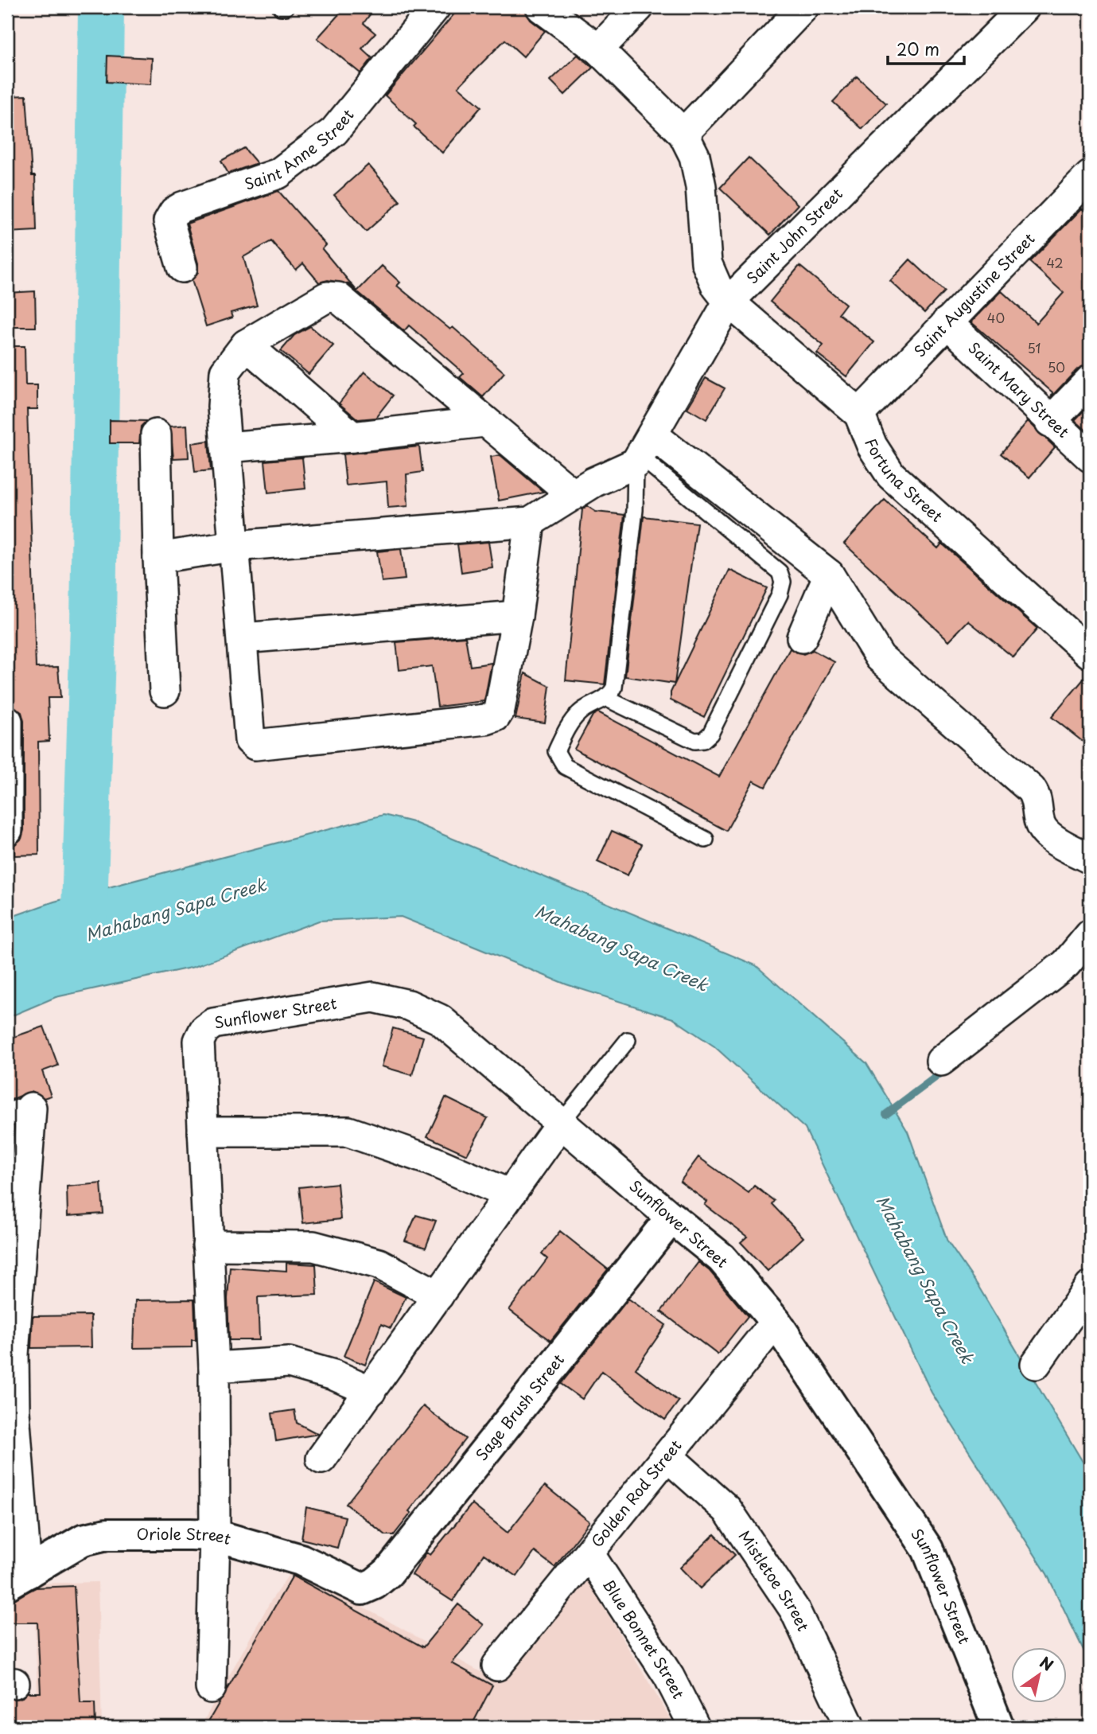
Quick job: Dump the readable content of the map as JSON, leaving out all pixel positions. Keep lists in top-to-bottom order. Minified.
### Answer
{"streets":{"street":["Saint Anne Street","Saint John Street","Saint Augustine Street","Saint Mary Street","Fortuna Street","Sunflower Street","Sage Brush Street","Golden Rod Street","Oriole Street","Mistletoe Street","Blue Bonnet Street"]},"crossings":[["Saint John Street","Fortuna Street"],["Saint Augustine Street","Saint Mary Street"],["Saint Augustine Street","Fortuna Street"],["Sunflower Street","Sage Brush Street"],["Sunflower Street","Golden Rod Street"],["Sage Brush Street","Oriole Street"],["Golden Rod Street","Mistletoe Street"],["Golden Rod Street","Blue Bonnet Street"]],"water":["Mahabang Sapa Creek"],"house_numbers":["42","40","51","50"],"scale_bar":"20 m","north":"top right"}
